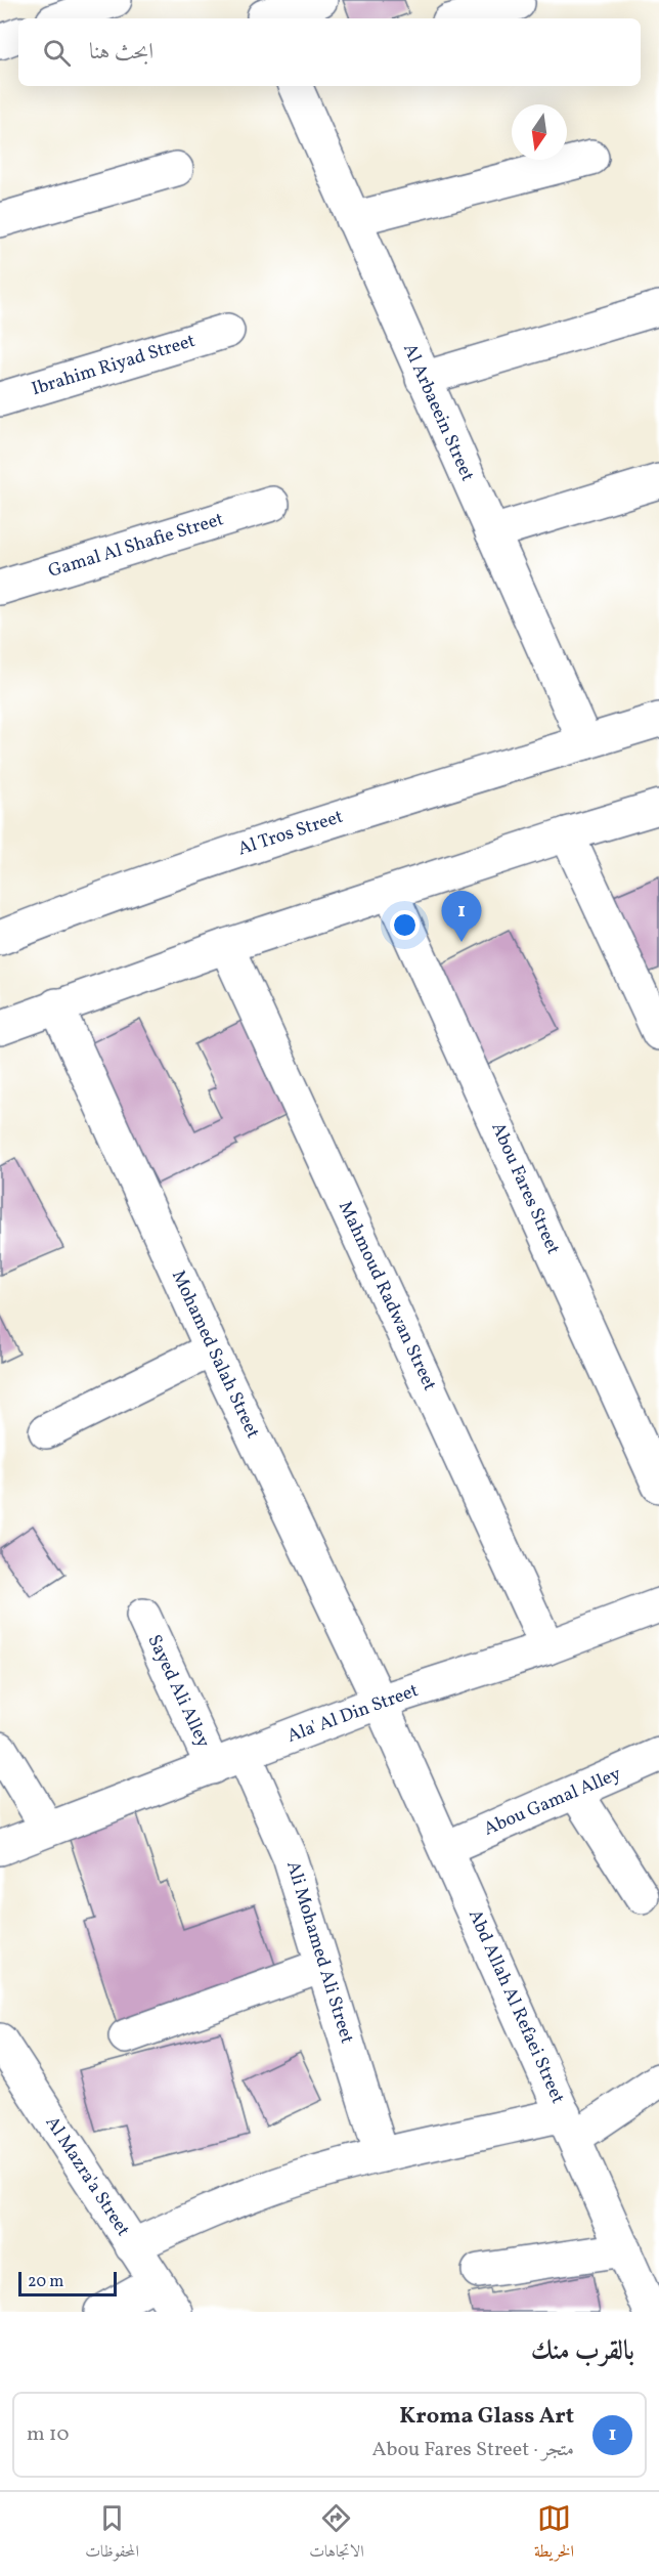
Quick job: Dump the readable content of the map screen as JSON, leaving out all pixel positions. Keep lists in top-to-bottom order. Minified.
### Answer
{"streets":{"street":["Ibrahim Riyad Street","Al Arbaeein Street","Gamal Al Shafie Street","Al Tros Street","Abou Fares Street","Mahmoud Radwan Street","Mohamed Salah Street","Sayed Ali Alley","Ala' Al Din Street","Abou Gamal Alley","Ali Mohamed Ali Street","Abd Allah Al Refaei Street","Al Mazra'a Street"]},"crossings":[["Al Arbaeein Street","Al Tros Street"],["Mahmoud Radwan Street","Ala' Al Din Street"],["Mohamed Salah Street","Ala' Al Din Street"],["Mohamed Salah Street","Abd Allah Al Refaei Street"],["Sayed Ali Alley","Ala' Al Din Street"],["Ala' Al Din Street","Ali Mohamed Ali Street"],["Ala' Al Din Street","Abd Allah Al Refaei Street"],["Abou Gamal Alley","Abd Allah Al Refaei Street"]],"scale_bar":"20 m","north":"bottom","page":{"search":"ابحث هنا","pins":"1","scale":"20 m","heading":"بالقرب منك","list":[{"mark":"1","name":"Kroma Glass Art","note":"متجر · Abou Fares Street","value":"10 m"}],"nav":["الخريطة","الاتجاهات","المحفوظات"]}}
